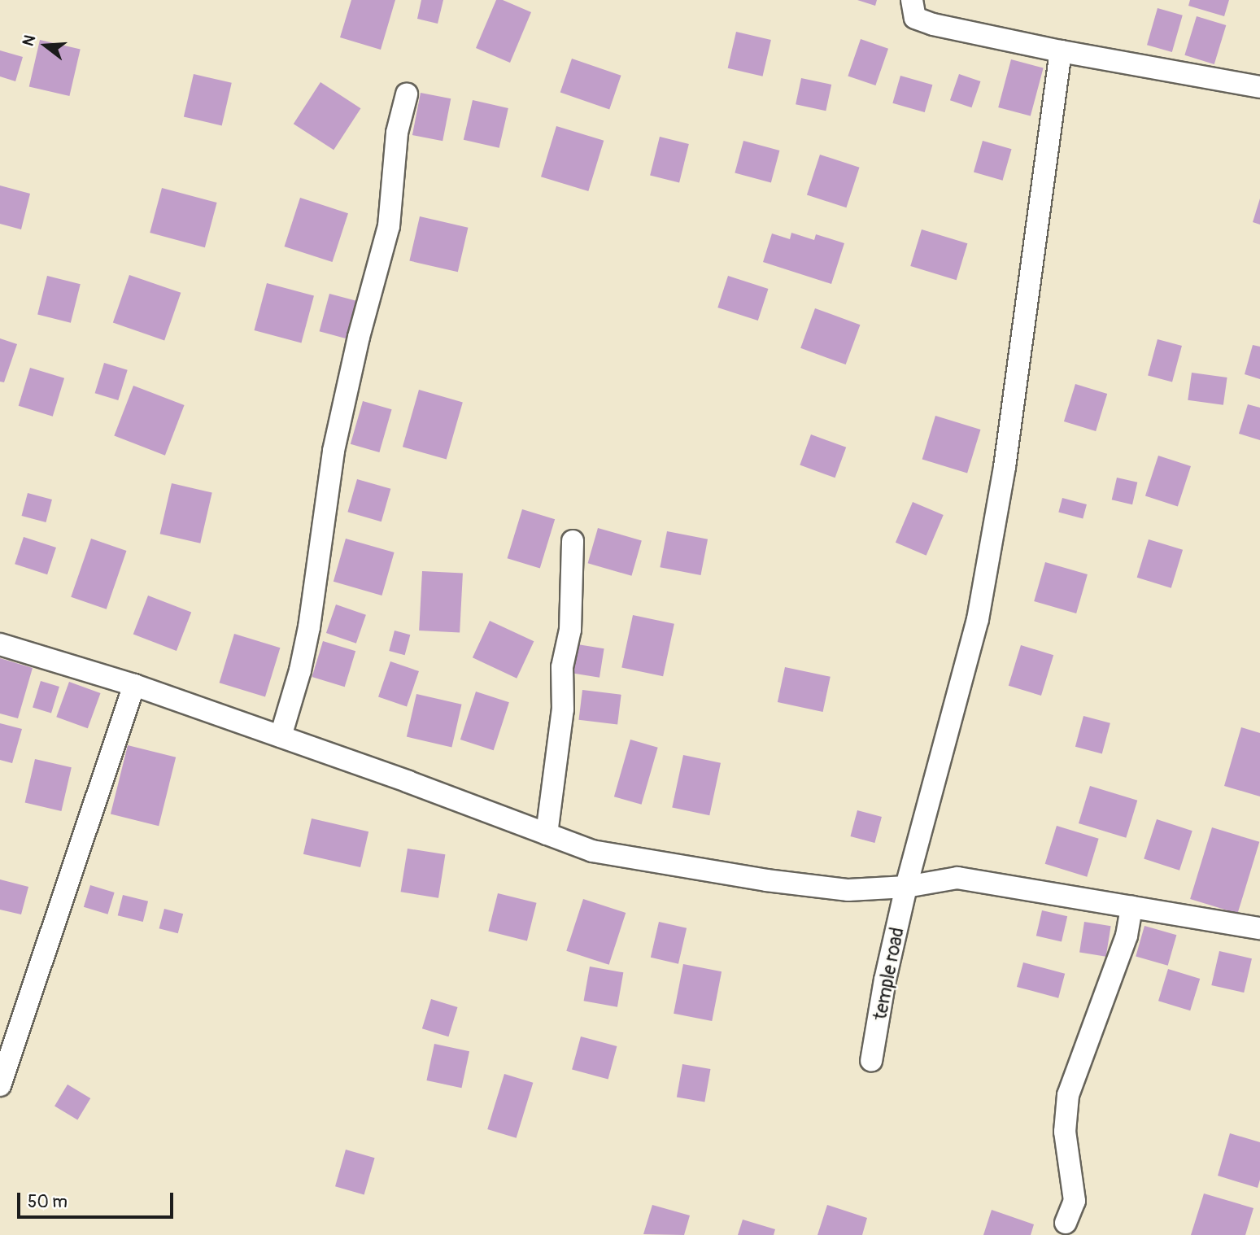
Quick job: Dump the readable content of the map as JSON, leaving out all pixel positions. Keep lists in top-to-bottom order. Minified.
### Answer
{"streets":{"street":["temple road"]},"scale_bar":"50 m","north":"left"}
